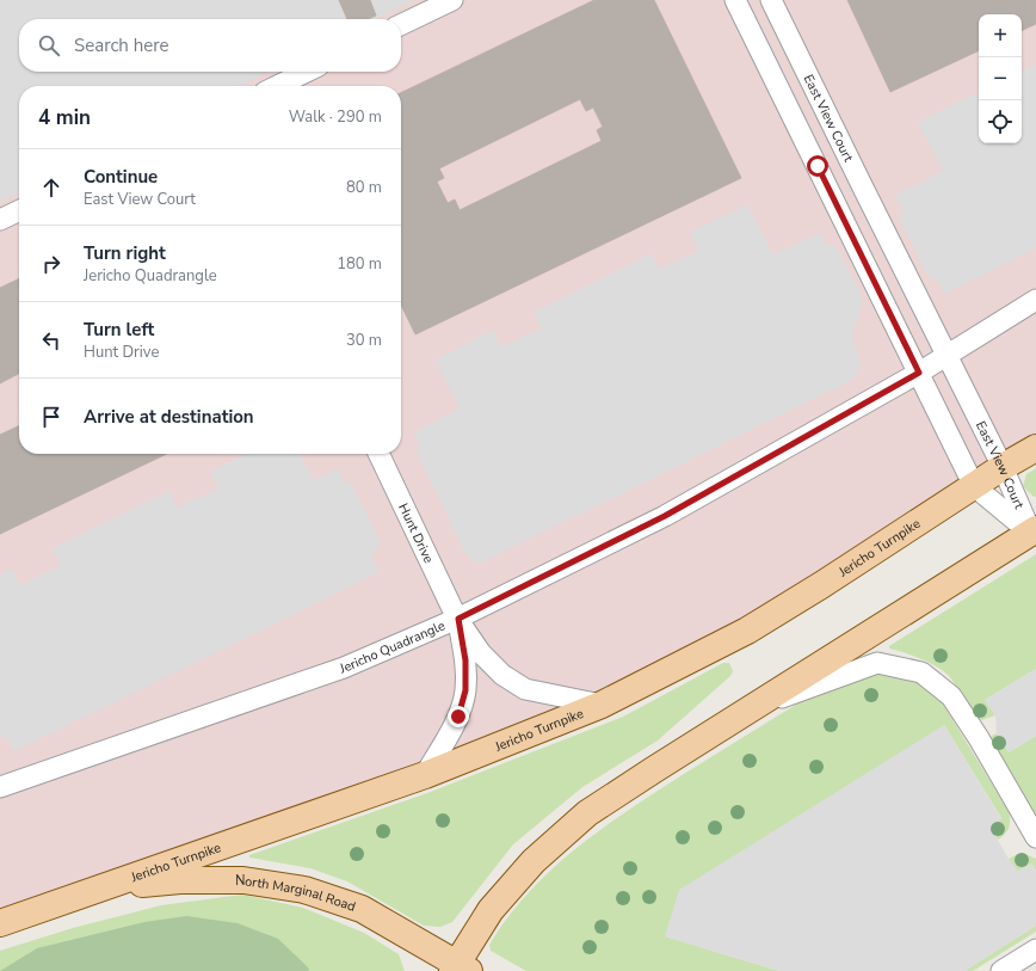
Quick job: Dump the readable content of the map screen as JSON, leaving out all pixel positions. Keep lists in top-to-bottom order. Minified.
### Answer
{"streets":{"main road":["Jericho Turnpike","North Marginal Road"],"street":["East View Court","Hunt Drive","Jericho Quadrangle"]},"crossings":[["East View Court","Jericho Turnpike"],["East View Court","Jericho Quadrangle"],["Hunt Drive","Jericho Turnpike"],["Hunt Drive","Jericho Quadrangle"],["Jericho Turnpike","North Marginal Road"]],"page":{"map_buttons":["+","−"],"search":"Search here","heading":["4 min","Walk · 290 m"],"list":[["Continue","East View Court","80 m"],["Turn right","Jericho Quadrangle","180 m"],["Turn left","Hunt Drive","30 m"],"Arrive at destination"]}}
